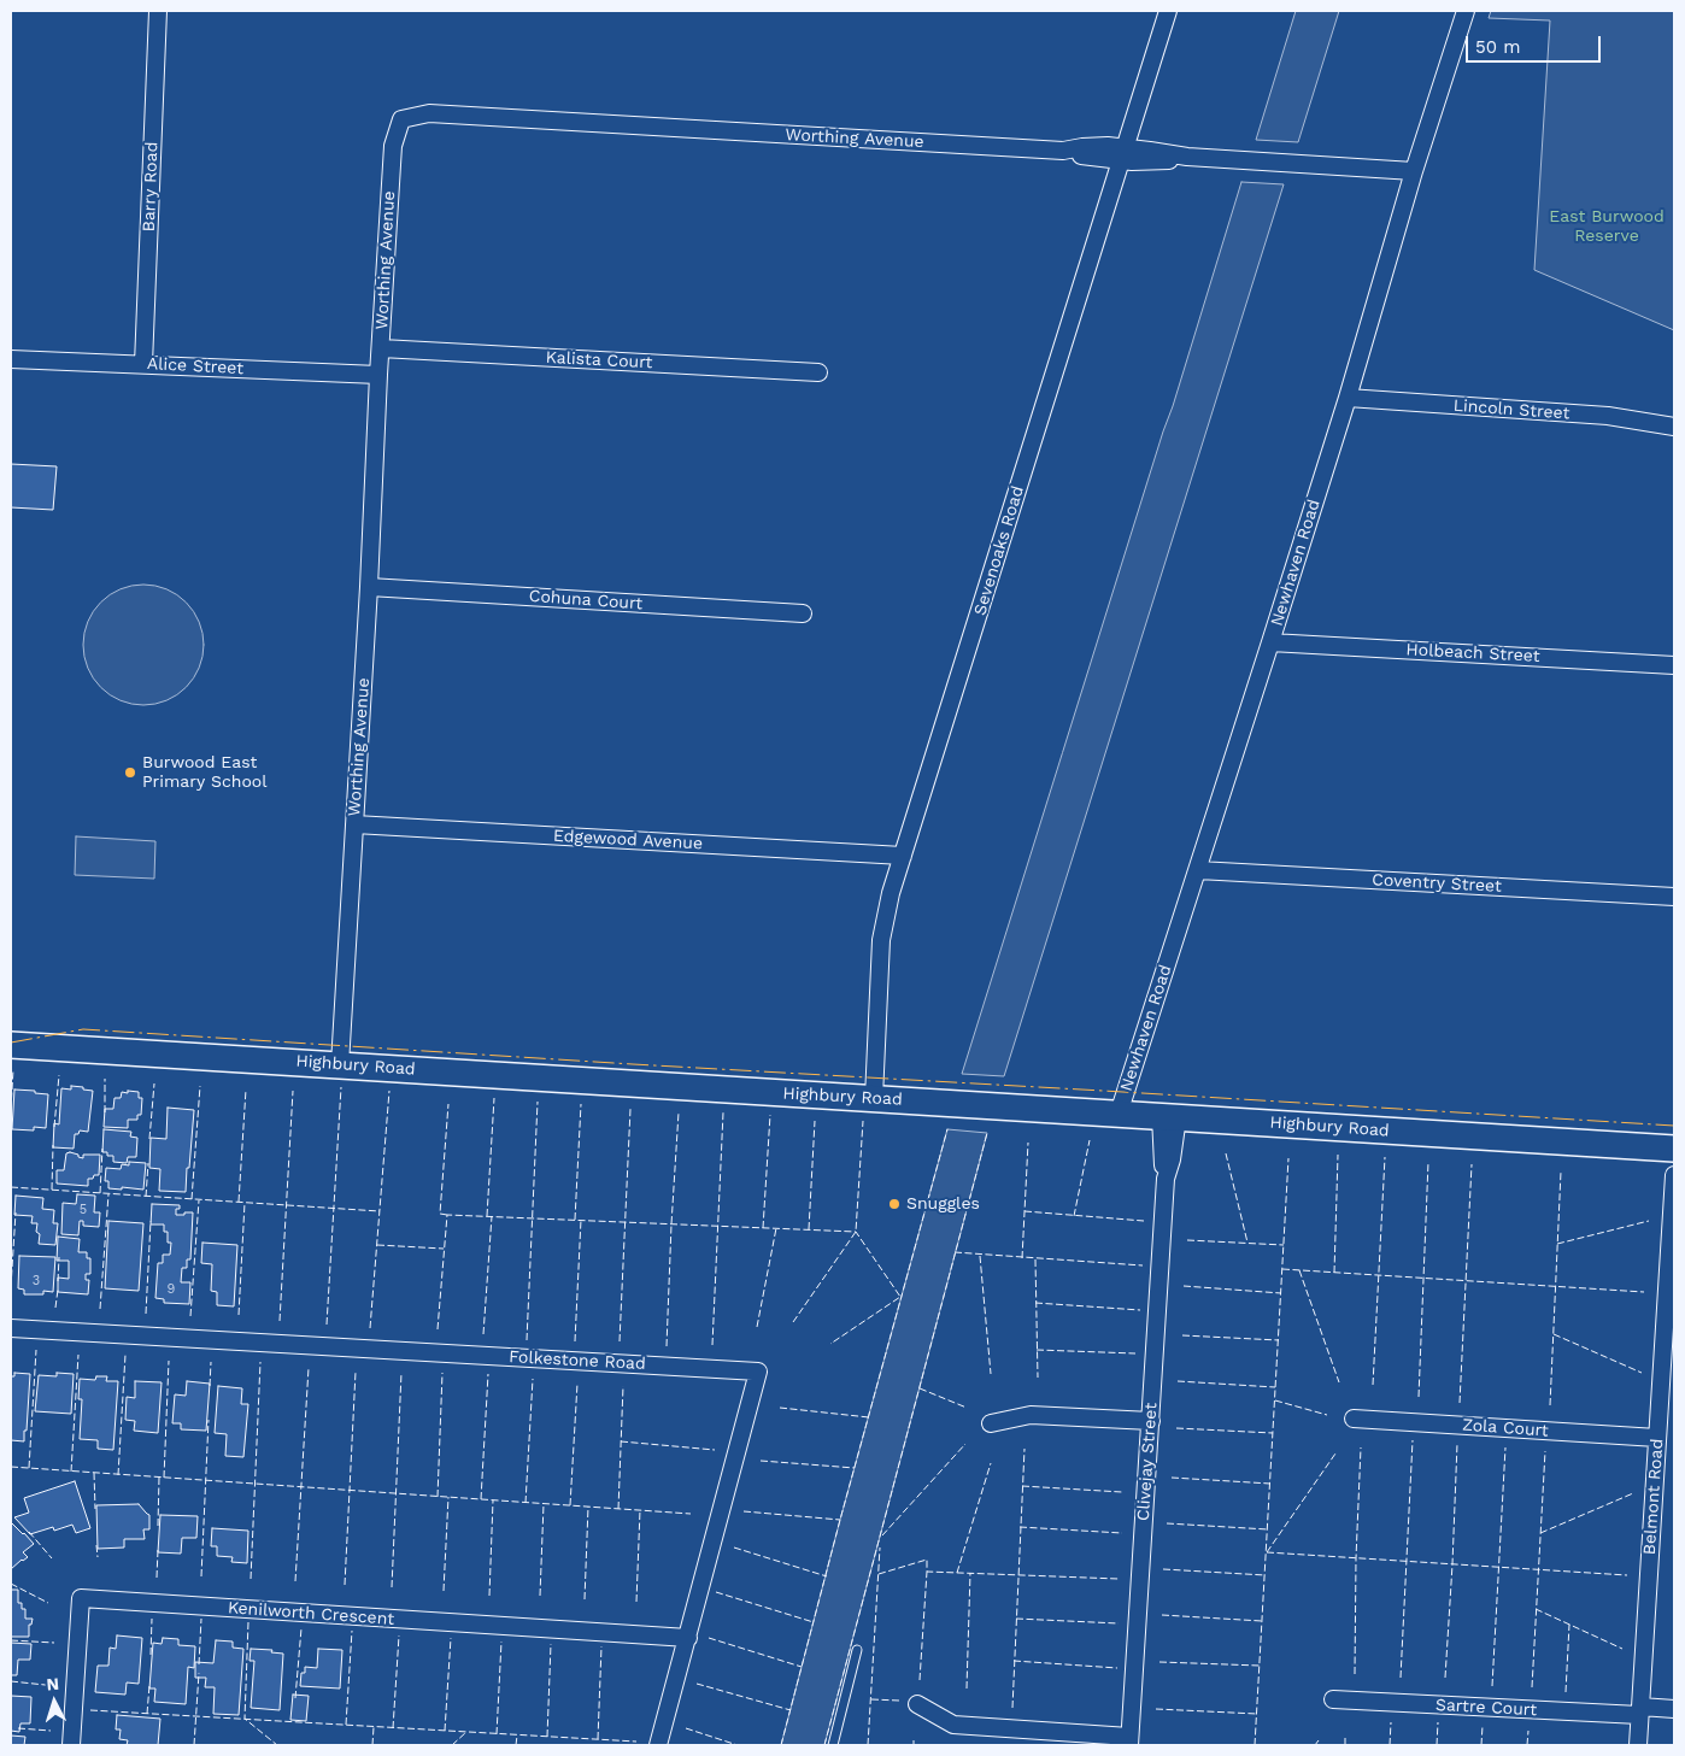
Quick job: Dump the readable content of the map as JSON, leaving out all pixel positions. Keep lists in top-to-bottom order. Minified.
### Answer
{"streets":{"main road":["Highbury Road"],"street":["Worthing Avenue","Barry Road","Kalista Court","Alice Street","Lincoln Street","Sevenoaks Road","Newhaven Road","Cohuna Court","Holbeach Street","Edgewood Avenue","Coventry Street","Folkestone Road","Zola Court","Clivejay Street","Belmont Road","Kenilworth Crescent","Sartre Court"]},"crossings":[["Worthing Avenue","Kalista Court"],["Worthing Avenue","Alice Street"],["Worthing Avenue","Sevenoaks Road"],["Worthing Avenue","Newhaven Road"],["Worthing Avenue","Cohuna Court"],["Worthing Avenue","Edgewood Avenue"],["Worthing Avenue","Highbury Road"],["Barry Road","Alice Street"],["Lincoln Street","Newhaven Road"],["Sevenoaks Road","Edgewood Avenue"],["Sevenoaks Road","Highbury Road"],["Newhaven Road","Holbeach Street"],["Newhaven Road","Coventry Street"],["Newhaven Road","Highbury Road"],["Highbury Road","Clivejay Street"],["Folkestone Road","Kenilworth Crescent"],["Zola Court","Belmont Road"],["Belmont Road","Sartre Court"]],"parks":["East Burwood Reserve"],"places":["Burwood East Primary School","Snuggles"],"house_numbers":["5","3","9"],"scale_bar":"50 m","north":"top"}
